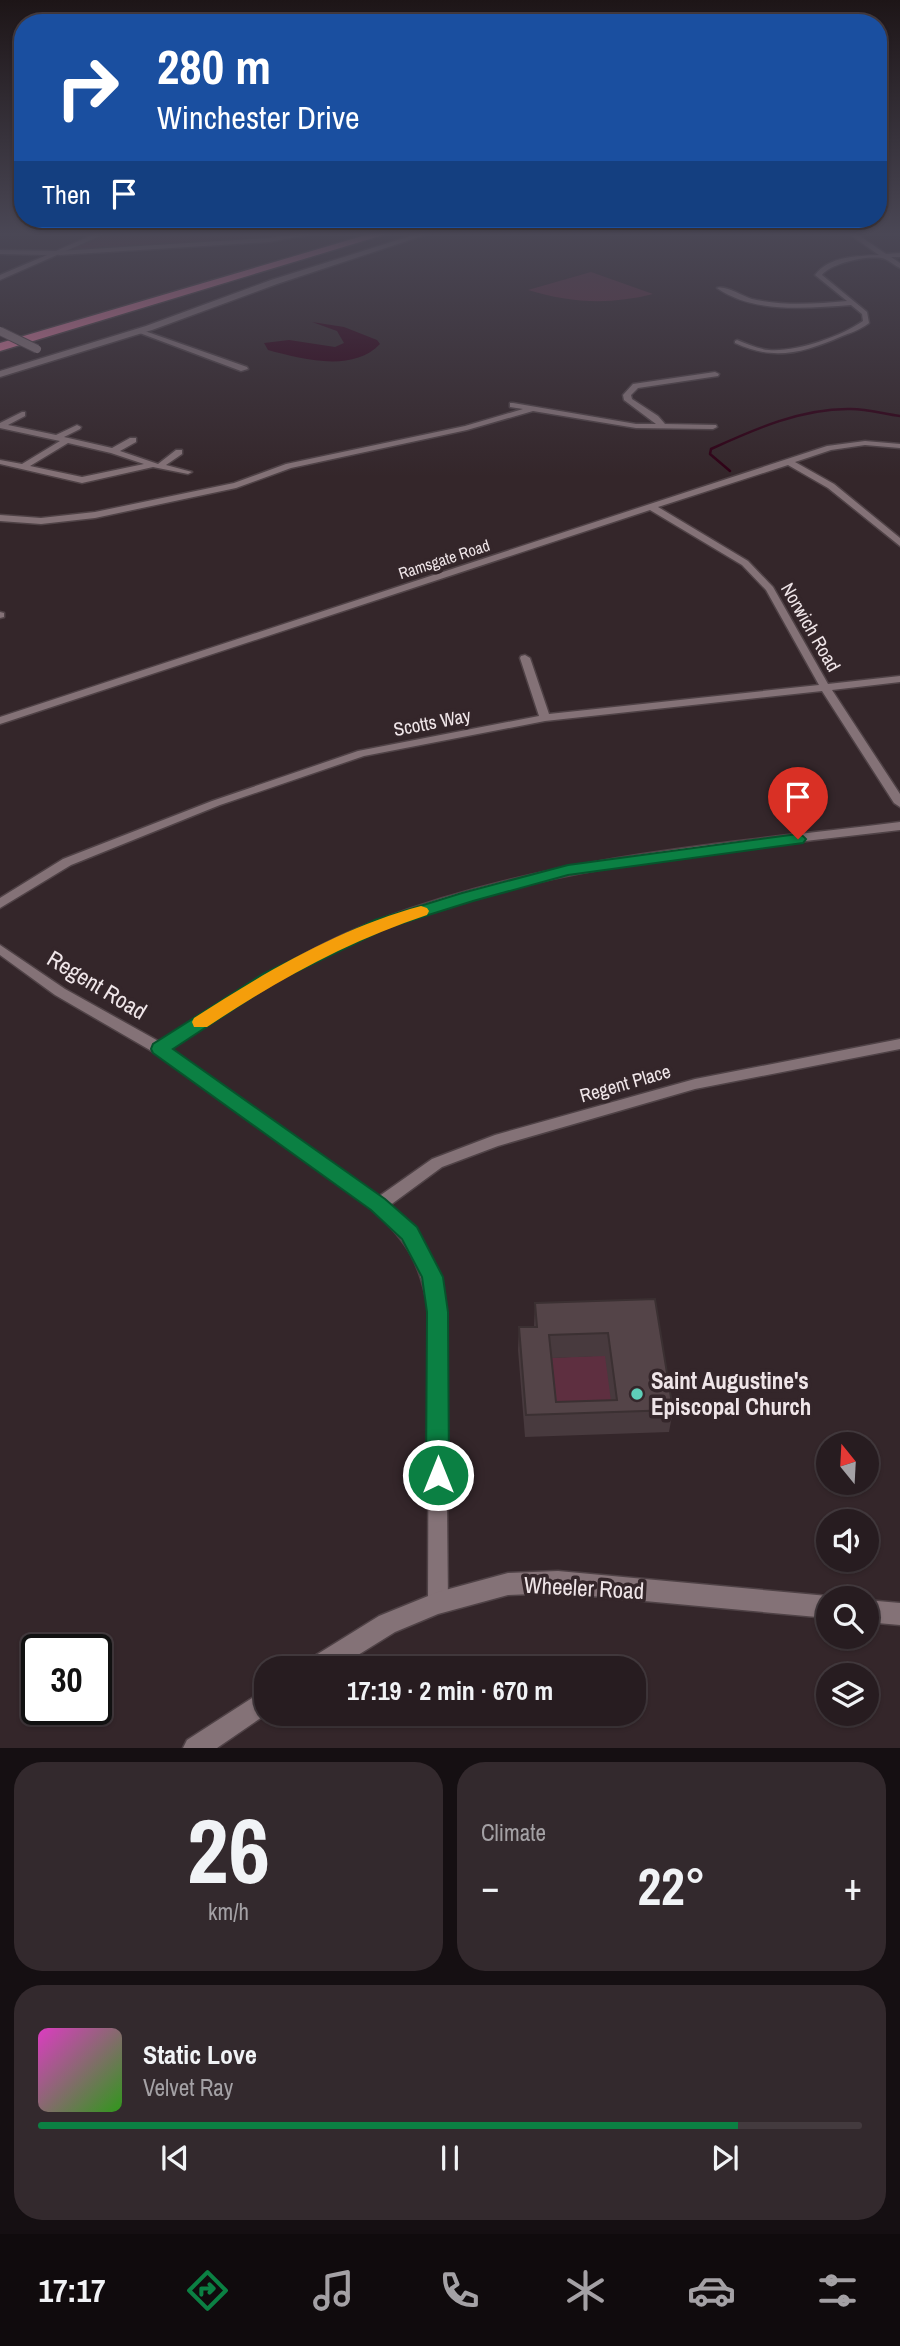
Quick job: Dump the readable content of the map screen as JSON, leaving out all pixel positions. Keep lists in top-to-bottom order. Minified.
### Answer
{"streets":{"street":["Ramsgate Road","Norwich Road","Scotts Way","Regent Road","Regent Place","Wheeler Road"]},"crossings":[["Ramsgate Road","Norwich Road"],["Norwich Road","Scotts Way"],["Regent Road","Regent Place"],["Regent Road","Wheeler Road"]],"places":["Saint Augustine's Episcopal Church"],"north":"top","page":{"turn":["280 m","Winchester Drive"],"then":"Then","limit":"30","trip":"17:19 · 2 min · 670 m","tile":[["26","km/h"],"Climate"],"heat":["−","22°","+"],"song":["Static Love","Velvet Ray"],"tabs":"17:17"}}
